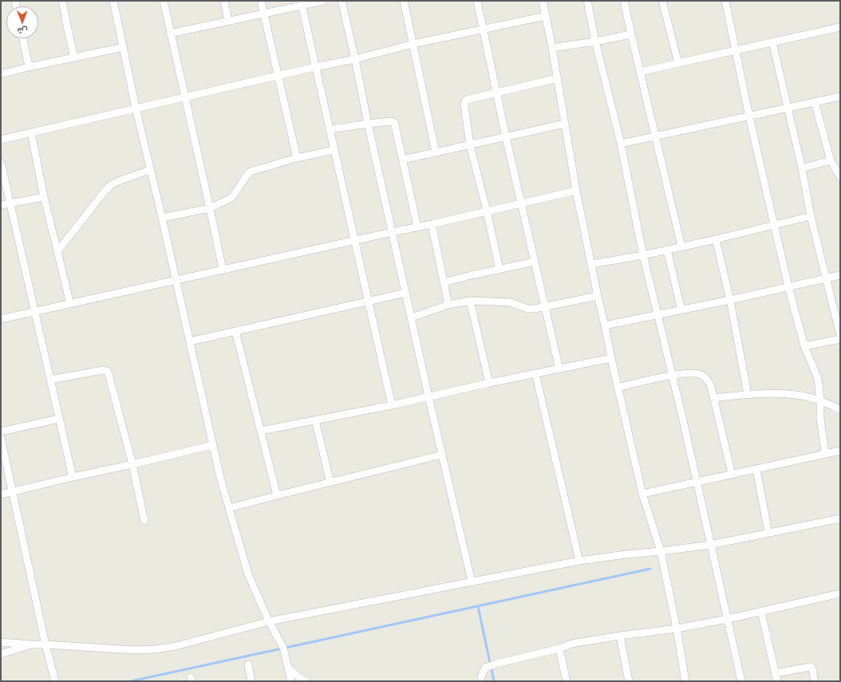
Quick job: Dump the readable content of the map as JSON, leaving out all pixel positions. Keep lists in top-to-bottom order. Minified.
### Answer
{"north":"bottom"}
